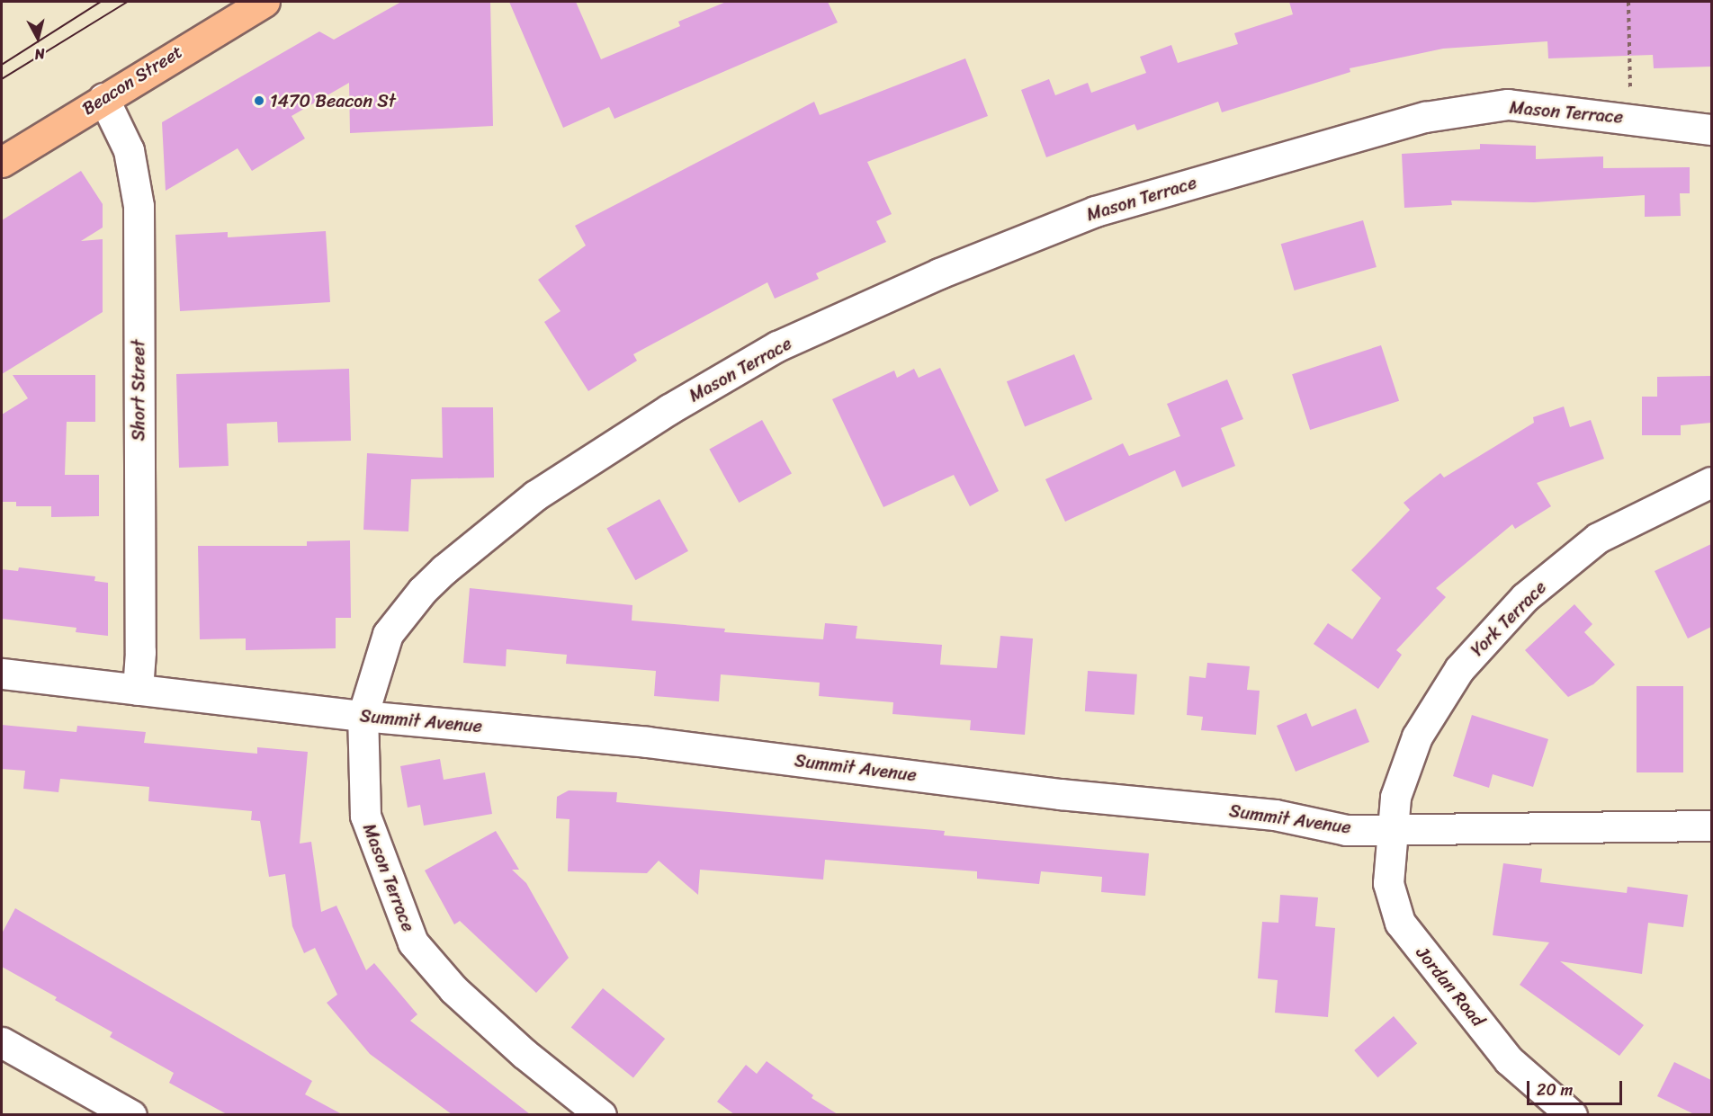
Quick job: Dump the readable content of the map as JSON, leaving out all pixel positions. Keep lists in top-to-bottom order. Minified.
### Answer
{"streets":{"main road":["Beacon Street"],"street":["Mason Terrace","Short Street","York Terrace","Summit Avenue","Jordan Road"]},"crossings":[["Beacon Street","Short Street"],["Mason Terrace","Summit Avenue"],["Short Street","Summit Avenue"],["York Terrace","Summit Avenue"],["York Terrace","Jordan Road"],["Summit Avenue","Jordan Road"]],"places":["1470 Beacon St"],"scale_bar":"20 m","north":"bottom"}
